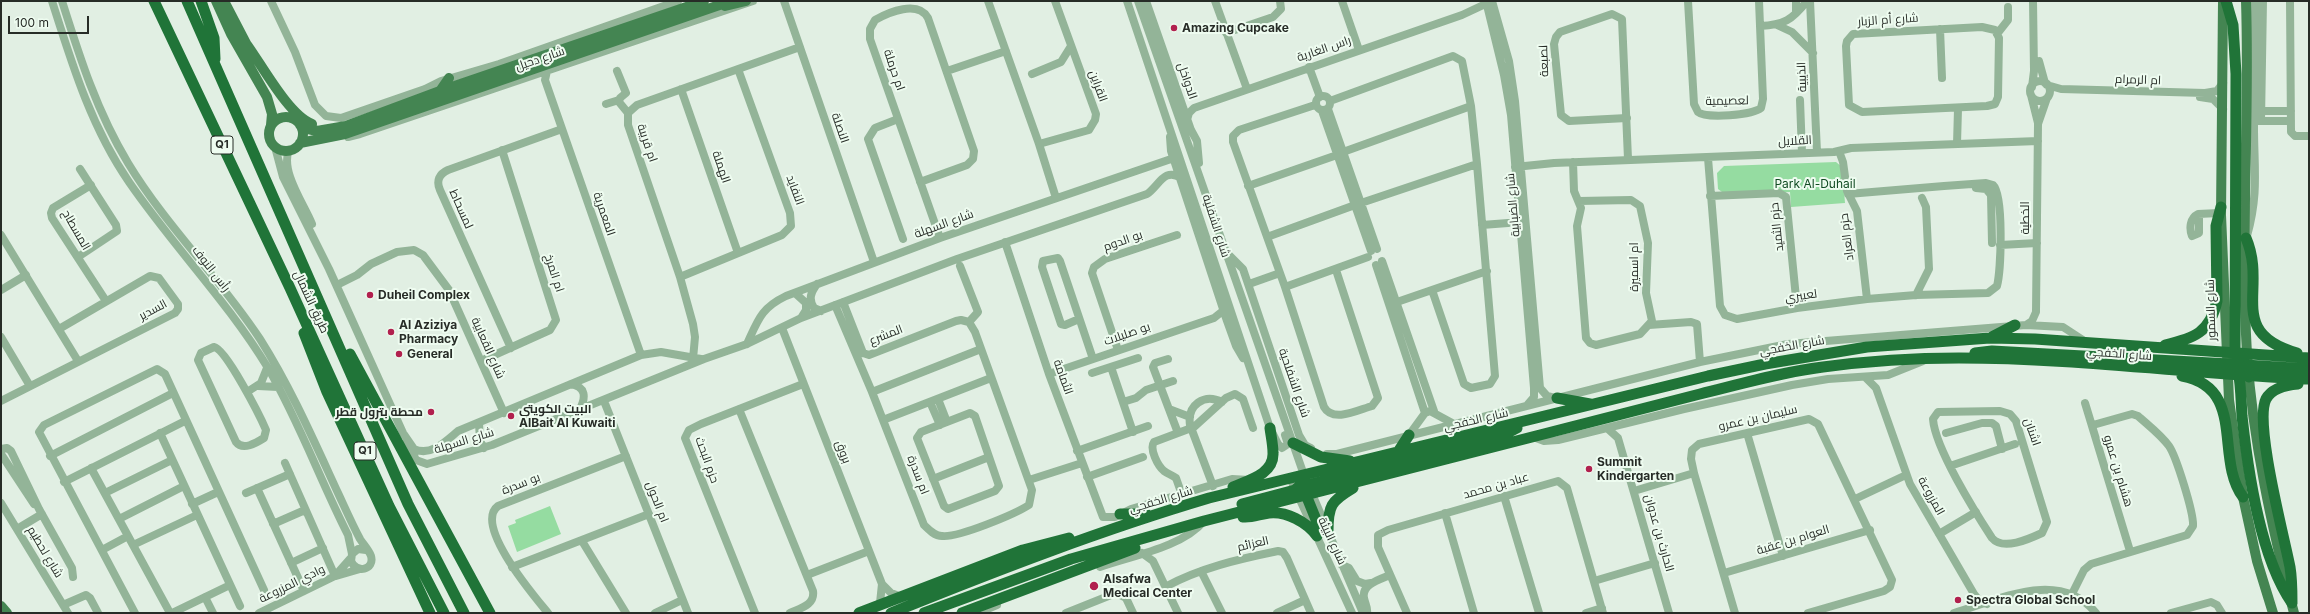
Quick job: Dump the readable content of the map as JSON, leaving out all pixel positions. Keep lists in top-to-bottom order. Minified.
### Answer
{"streets":{"highway":["Q1","طريق الشمال","شارع الخفجي"],"main road":["شارع دحيل","شارع السمور"],"street":["شارع أم الزبار","راس الغارية","لصبعة","ام حرملة","الذيبية","ام الرمرام","الدواخل","القراين","لعصيمية","النصلة","القلايل","ام قريبة","الهملة","النفايد","شارع الضبابية","لمسحاط","المعمرية","الخطية","شارع السهلة","شارع الشفلية","حزم الثميد","المسطاح","حزم العراد","بو الدوم","ام اسميرة","رأس النوف","ام المرخ","لعبيري","السدير","بو صليلات","المشرع","شارع القعابية","الثمامة","شارع الشفلحية","سليمان بن عمرو","اشنان","بروق","حزم البحث","هشام بن عمرو","ام سدرة","بو سدرة","عباد بن محمد","المزروعة","ام الحول","الحارث بن عدوان","العوام بن عقبة","شارع البيئة","العزائم","شارع لحطيم","وادي المزروعة"]},"crossings":[["راس الغارية","شارع الضبابية"],["شارع دحيل","المعمرية"],["لصبعة","القلايل"],["ام حرملة","شارع السهلة"],["الذيبية","القلايل"],["ام الرمرام","الخطية"],["ام الرمرام","شارع السمور"],["الدواخل","شارع الشفلية"],["النصلة","ام قريبة"],["النصلة","شارع السهلة"],["القلايل","شارع الضبابية"],["القلايل","الخطية"],["القلايل","حزم العراد"],["القلايل","لعبيري"],["ام قريبة","الهملة"],["ام قريبة","النفايد"],["ام قريبة","شارع السهلة"],["الهملة","النفايد"],["شارع الضبابية","شارع الخفجي"],["لمسحاط","المعمرية"],["لمسحاط","ام المرخ"],["المعمرية","شارع السهلة"],["شارع السهلة","المشرع"],["شارع السهلة","شارع القعابية"],["شارع السهلة","الثمامة"],["شارع السهلة","بروق"],["شارع السهلة","ام سدرة"],["شارع السهلة","ام الحول"],["شارع الشفلية","بو صليلات"],["شارع الشفلية","شارع الخفجي"],["شارع الشفلية","شارع الشفلحية"],["شارع الشفلية","شارع البيئة"],["حزم الثميد","لعبيري"],["المسطاح","السدير"],["حزم العراد","لعبيري"],["بو الدوم","بو صليلات"],["رأس النوف","وادي المزروعة"],["ام المرخ","شارع القعابية"],["شارع السمور","شارع الخفجي"],["بو صليلات","الثمامة"],["المشرع","ام سدرة"],["شارع الخفجي","الثمامة"],["شارع الخفجي","شارع الشفلحية"],["شارع الخفجي","المزروعة"],["شارع الخفجي","شارع البيئة"],["سليمان بن عمرو","العوام بن عقبة"],["بروق","حزم البحث"],["بو سدرة","ام الحول"]],"parks":["Park Al-Duhail"],"places":["Amazing Cupcake","Duheil Complex","Al Aziziya Pharmacy","General","محطة بترول قطر","البيت الكويتي AlBait Al Kuwaiti","Summit Kindergarten","Alsafwa Medical Center","Spectra Global School"],"scale_bar":"100 m"}
